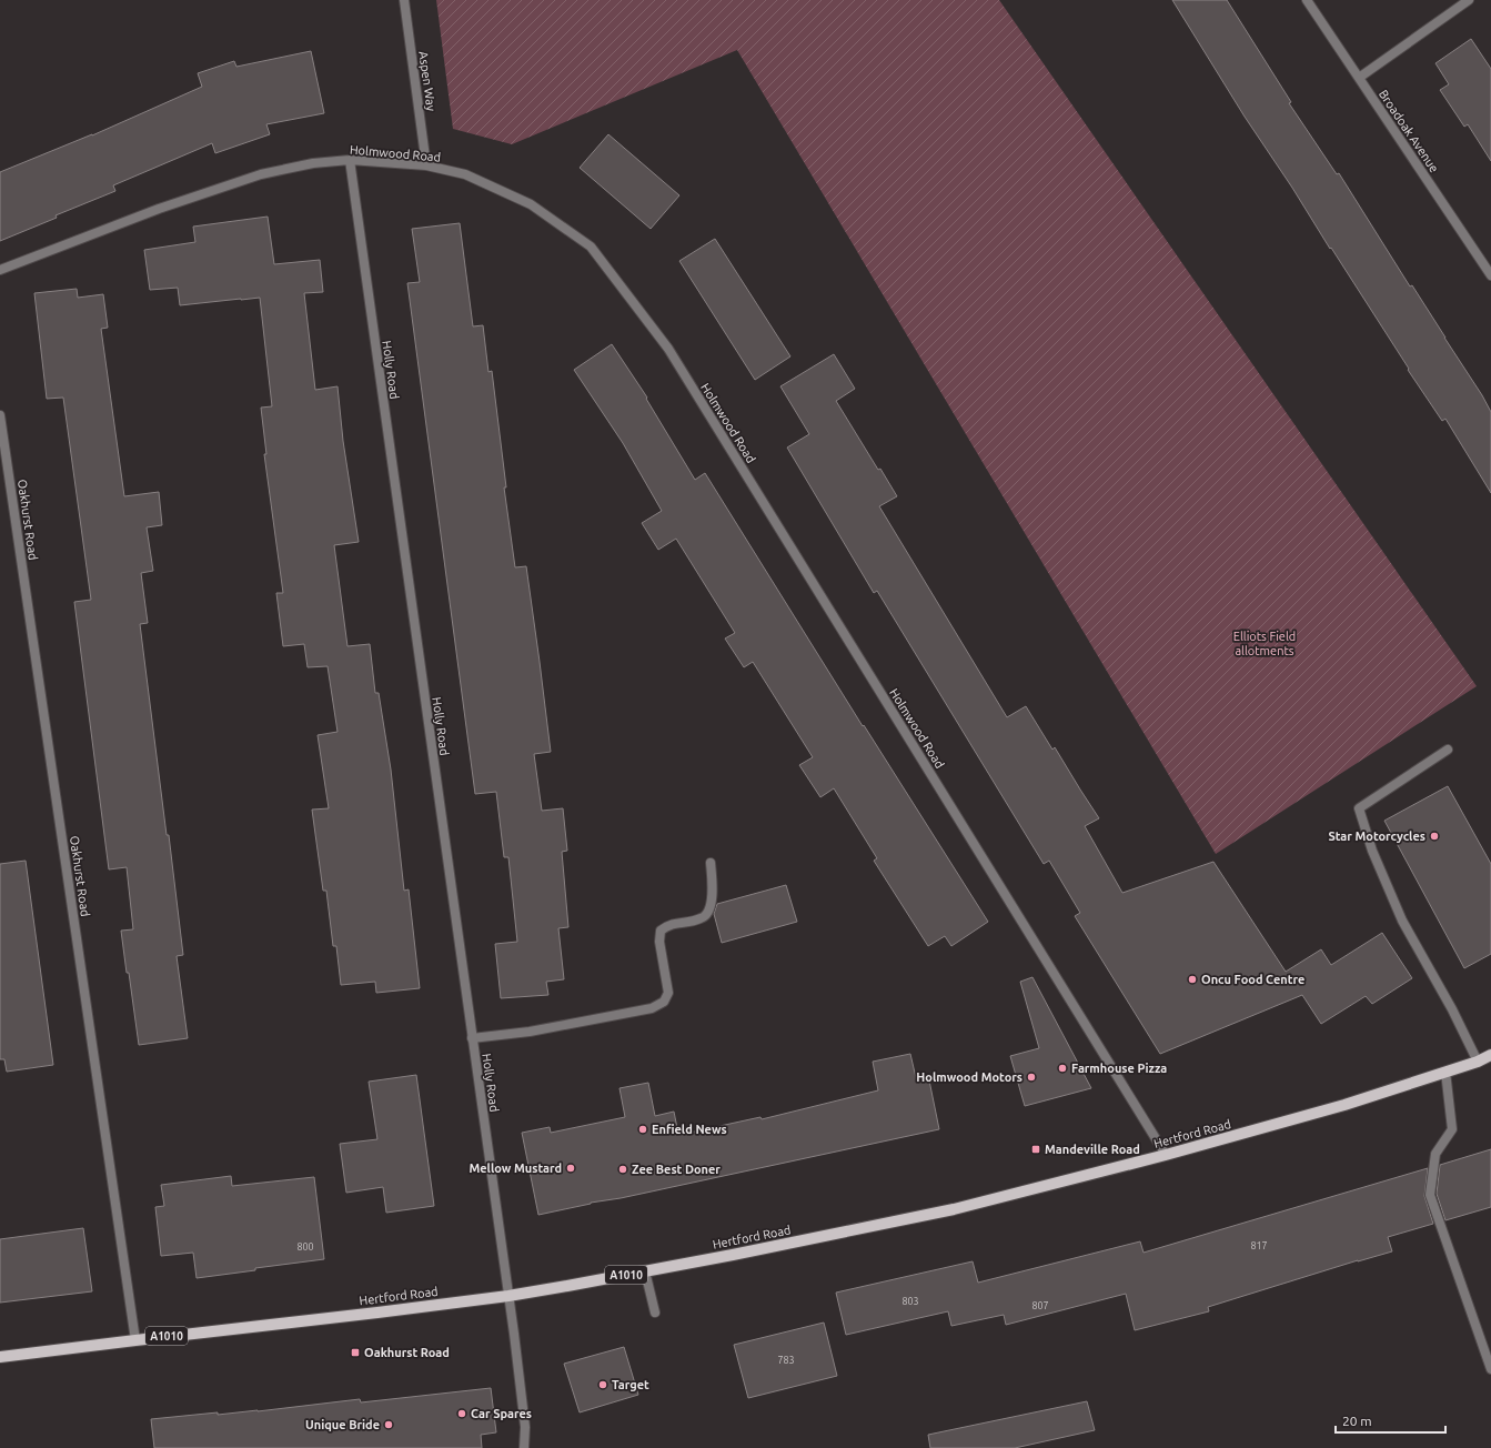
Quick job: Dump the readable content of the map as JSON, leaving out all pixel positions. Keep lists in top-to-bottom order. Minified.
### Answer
{"streets":{"main road":["Hertford Road","A1010"],"street":["Aspen Way","Broadoak Avenue","Holmwood Road","Holly Road","Oakhurst Road"]},"crossings":[["Aspen Way","Holmwood Road"],["Holmwood Road","Holly Road"],["Holmwood Road","Hertford Road"],["Holly Road","Hertford Road"],["Oakhurst Road","Hertford Road"]],"parks":["Elliots Field allotments"],"places":{"other":["Star Motorcycles","Oncu Food Centre","Farmhouse Pizza","Holmwood Motors","Enfield News","Mellow Mustard","Zee Best Doner","Target","Car Spares","Unique Bride"],"transit":["Mandeville Road","Oakhurst Road"]},"house_numbers":["817","800","803","807","783"],"scale_bar":"20 m"}
